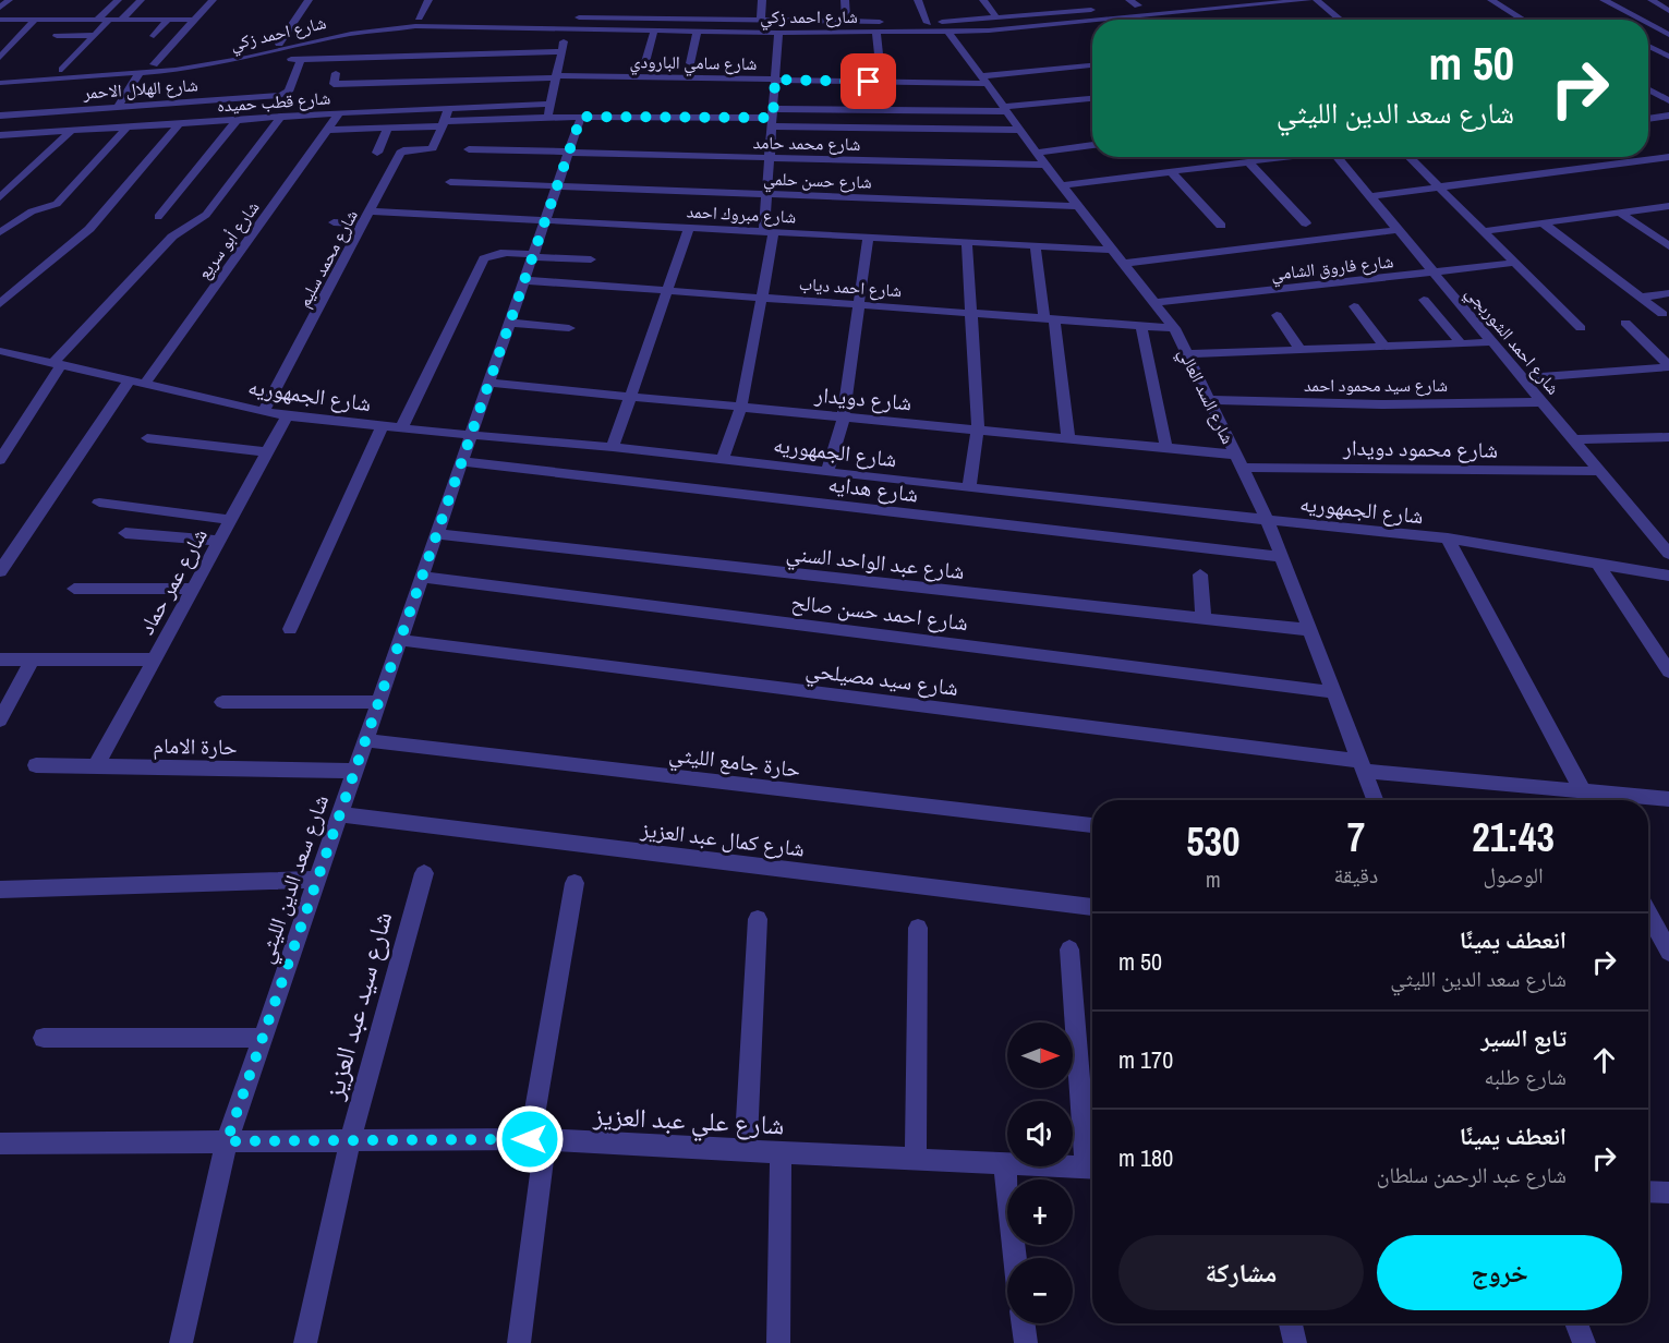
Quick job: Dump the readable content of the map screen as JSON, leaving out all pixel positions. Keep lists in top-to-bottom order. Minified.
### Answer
{"streets":{"street":["شارع احمد زكي","شارع سامي البارودي","شارع الهلال الاحمر","شارع قطب حميده","شارع محمد حامد","شارع حسن حلمي","شارع مبروك احمد","شارع أبو سريع","شارع محمد سليم","شارع فاروق الشامي","شارع احمد دياب","شارع احمد الشوربجي","شارع سيد محمود احمد","شارع الجمهوريه","شارع السد العالي","شارع دويدار","شارع محمود دويدار","شارع هدايه","شارع عبد الواحد السني","شارع عمر حماد","شارع احمد حسن صالح","شارع سيد مصيلحي","حارة الامام","حارة جامع الليثي","شارع كمال عبد العزيز","شارع سعد الدين الليثي","شارع سيد عبد العزيز","شارع علي عبد العزيز"]},"crossings":[["شارع احمد زكي","شارع السد العالي"],["شارع سامي البارودي","شارع السد العالي"],["شارع قطب حميده","شارع أبو سريع"],["شارع محمد حامد","شارع السد العالي"],["شارع محمد حامد","شارع سعد الدين الليثي"],["شارع حسن حلمي","شارع السد العالي"],["شارع حسن حلمي","شارع سعد الدين الليثي"],["شارع مبروك احمد","شارع محمد سليم"],["شارع مبروك احمد","شارع السد العالي"],["شارع مبروك احمد","شارع سعد الدين الليثي"],["شارع أبو سريع","شارع الجمهوريه"],["شارع محمد سليم","شارع الجمهوريه"],["شارع فاروق الشامي","شارع احمد الشوربجي"],["شارع فاروق الشامي","شارع السد العالي"],["شارع احمد دياب","شارع السد العالي"],["شارع احمد دياب","شارع سعد الدين الليثي"],["شارع احمد الشوربجي","شارع سيد محمود احمد"],["شارع احمد الشوربجي","شارع محمود دويدار"],["شارع سيد محمود احمد","شارع السد العالي"],["شارع الجمهوريه","شارع السد العالي"],["شارع الجمهوريه","شارع عمر حماد"],["شارع الجمهوريه","شارع سعد الدين الليثي"],["شارع السد العالي","شارع دويدار"],["شارع السد العالي","شارع محمود دويدار"],["شارع السد العالي","شارع هدايه"],["شارع السد العالي","شارع عبد الواحد السني"],["شارع السد العالي","شارع احمد حسن صالح"],["شارع السد العالي","شارع سيد مصيلحي"],["شارع دويدار","شارع محمود دويدار"],["شارع دويدار","شارع سعد الدين الليثي"],["شارع هدايه","شارع سعد الدين الليثي"],["شارع عبد الواحد السني","شارع سعد الدين الليثي"],["شارع عمر حماد","حارة الامام"],["شارع احمد حسن صالح","شارع سعد الدين الليثي"],["شارع سيد مصيلحي","شارع سعد الدين الليثي"],["حارة الامام","شارع سعد الدين الليثي"],["حارة جامع الليثي","شارع سعد الدين الليثي"],["شارع كمال عبد العزيز","شارع سعد الدين الليثي"],["شارع سعد الدين الليثي","شارع علي عبد العزيز"],["شارع سيد عبد العزيز","شارع علي عبد العزيز"]],"north":"right","page":{"turn":["50 m","شارع سعد الدين الليثي"],"eta":["21:43","الوصول","7","دقيقة","530","m"],"list":[{"name":"انعطف يمينًا","note":"شارع سعد الدين الليثي","value":"50 m"},{"name":"تابع السير","note":"شارع طلبه","value":"170 m"},{"name":"انعطف يمينًا","note":"شارع عبد الرحمن سلطان","value":"180 m"}],"map_buttons":["+","−"],"buttons":["خروج","مشاركة"]}}
